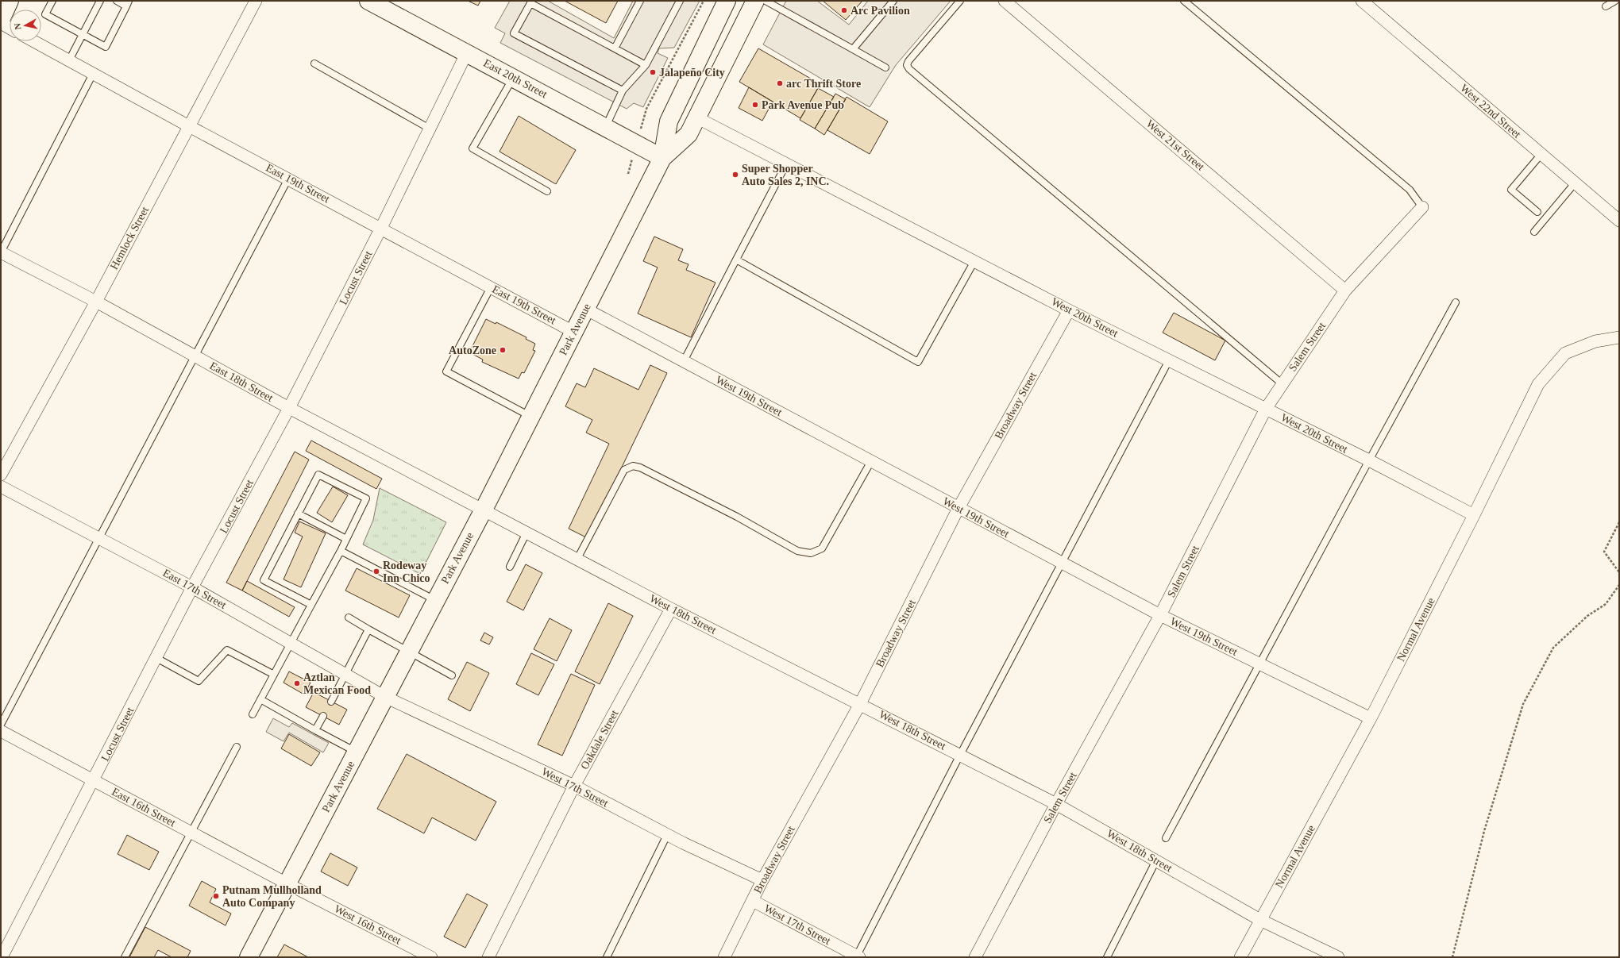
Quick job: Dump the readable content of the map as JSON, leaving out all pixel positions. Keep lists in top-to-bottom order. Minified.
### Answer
{"streets":{"main road":["East 20th Street","Park Avenue"],"street":["West 22nd Street","West 21st Street","East 19th Street","Hemlock Street","Locust Street","West 20th Street","Salem Street","East 18th Street","West 19th Street","Broadway Street","East 17th Street","West 18th Street","Normal Avenue","Oakdale Street","West 17th Street","East 16th Street","West 16th Street"]},"crossings":[["East 20th Street","Locust Street"],["East 20th Street","Park Avenue"],["West 21st Street","Salem Street"],["East 19th Street","Hemlock Street"],["East 19th Street","Locust Street"],["East 19th Street","Park Avenue"],["Hemlock Street","East 18th Street"],["Locust Street","East 18th Street"],["Locust Street","East 17th Street"],["Locust Street","East 16th Street"],["West 20th Street","Park Avenue"],["West 20th Street","Salem Street"],["West 20th Street","Broadway Street"],["West 20th Street","Normal Avenue"],["Park Avenue","East 18th Street"],["Park Avenue","West 19th Street"],["Park Avenue","East 17th Street"],["Park Avenue","West 18th Street"],["Park Avenue","West 17th Street"],["Park Avenue","East 16th Street"],["Park Avenue","West 16th Street"],["Salem Street","West 19th Street"],["Salem Street","West 18th Street"],["East 18th Street","West 18th Street"],["West 19th Street","Broadway Street"],["West 19th Street","Normal Avenue"],["Broadway Street","West 18th Street"],["Broadway Street","West 17th Street"],["East 17th Street","West 17th Street"],["West 18th Street","Normal Avenue"],["West 18th Street","Oakdale Street"],["Oakdale Street","West 17th Street"],["East 16th Street","West 16th Street"]],"places":["Arc Pavilion","Jalapeño City","arc Thrift Store","Park Avenue Pub","Super Shopper Auto Sales 2, INC.","AutoZone","Rodeway Inn Chico","Aztlan Mexican Food","Putnam Mullholland Auto Company"],"north":"left"}
